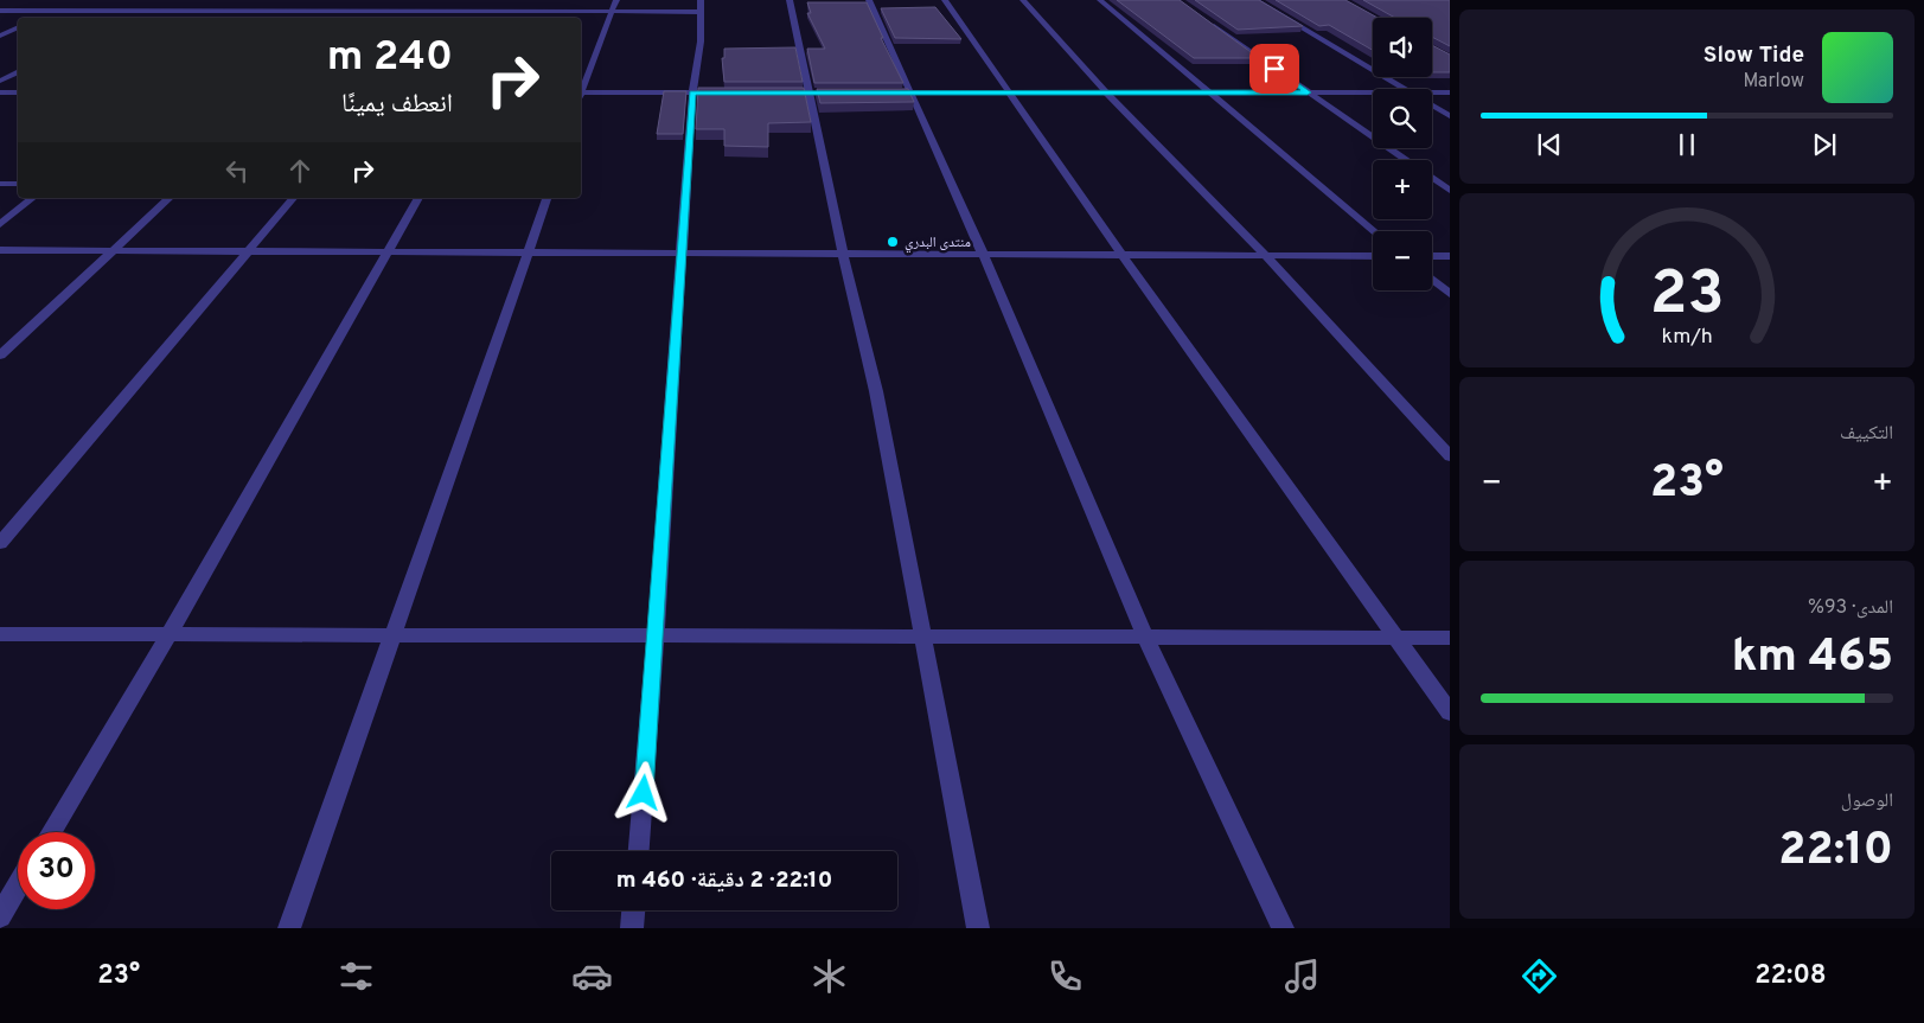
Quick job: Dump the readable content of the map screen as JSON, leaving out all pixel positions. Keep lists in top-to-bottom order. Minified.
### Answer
{"places":["منتدى البدري"],"page":{"map_buttons":["+","−"],"turn":["240 m","انعطف يمينًا"],"song":["Slow Tide","Marlow"],"tile":["التكييف",["المدى · 93%","465 km"],["الوصول","22:10"]],"heat":["−","23°","+"],"limit":"30","trip":"22:10 · 2 دقيقة · 460 m","tabs":["22:08","23°"],"gauge":["23","km/h"]}}
